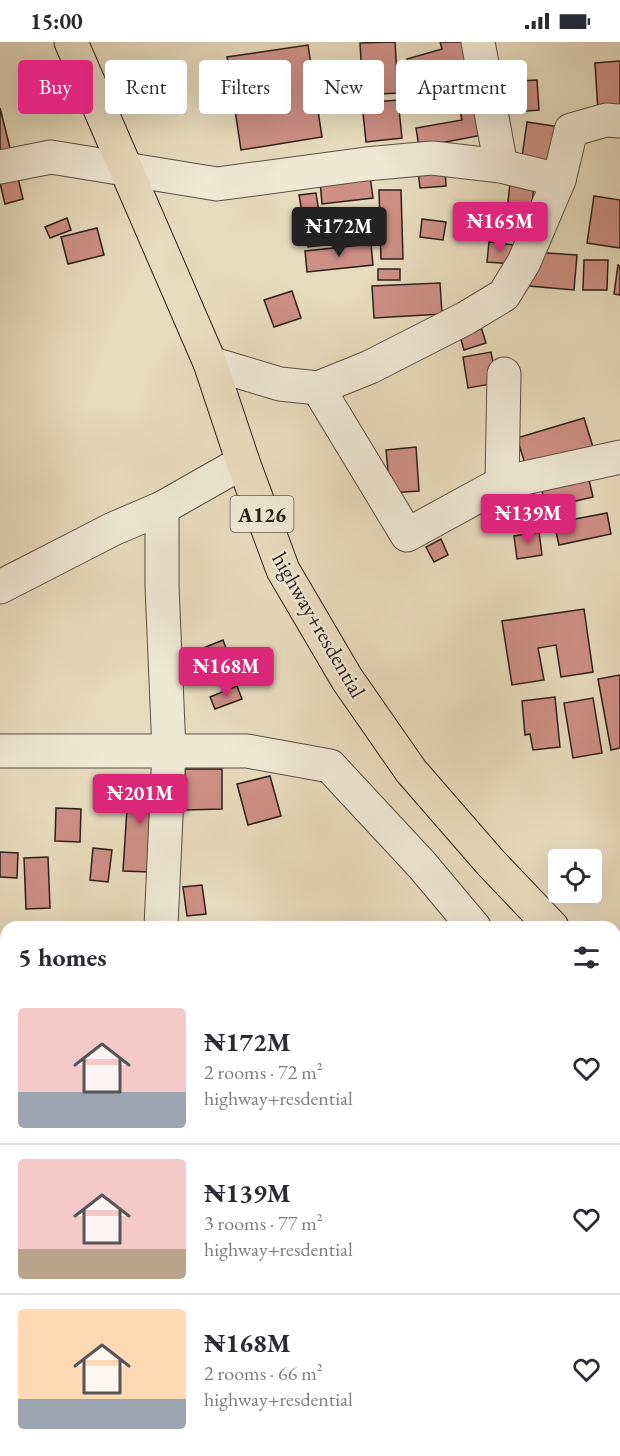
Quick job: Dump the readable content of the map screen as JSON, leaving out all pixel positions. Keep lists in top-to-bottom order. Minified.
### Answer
{"streets":{"highway":["A126","highway+resdential"]},"page":{"status":"15:00","chip":["Buy","Rent","Filters","New","Apartment"],"price":["₦165M","₦172M","₦139M","₦168M","₦201M"],"heading":"5 homes","list":[{"name":"₦172M","note":"2 rooms · 72 m² · highway+resdential"},{"name":"₦139M","note":"3 rooms · 77 m² · highway+resdential"},{"name":"₦168M","note":"2 rooms · 66 m² · highway+resdential"}]}}
